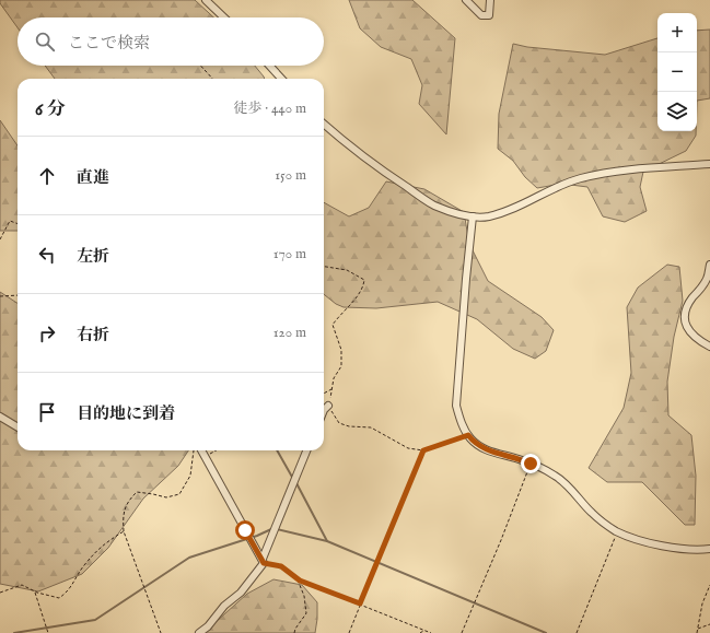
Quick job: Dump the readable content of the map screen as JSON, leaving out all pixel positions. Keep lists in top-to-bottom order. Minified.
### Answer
{"page":{"map_buttons":["+","−"],"search":"ここで検索","heading":["6 分","徒歩 · 440 m"],"list":[["直進","150 m"],["左折","170 m"],["右折","120 m"],"目的地に到着"]}}
